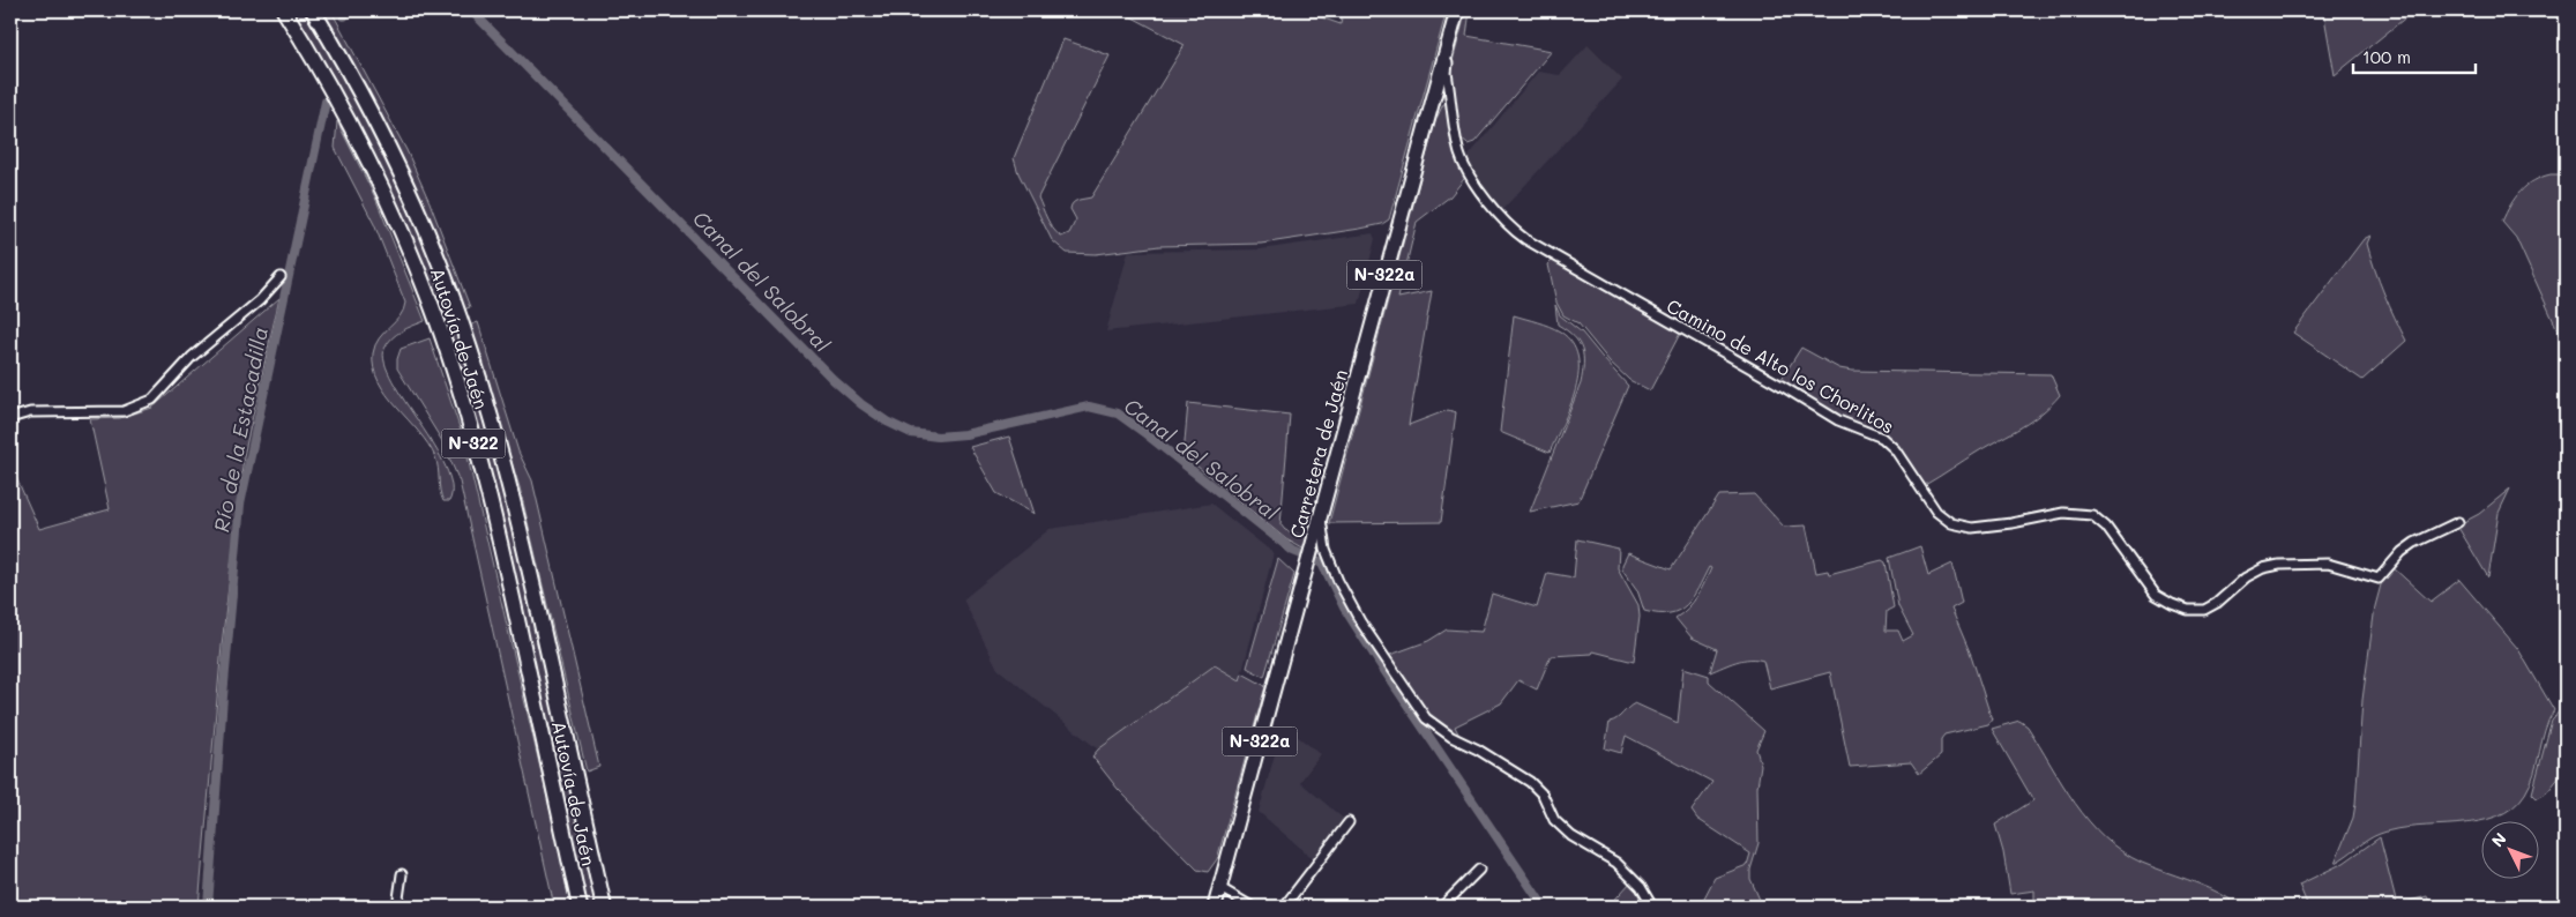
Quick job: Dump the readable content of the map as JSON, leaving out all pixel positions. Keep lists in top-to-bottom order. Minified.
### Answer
{"streets":{"highway":["N-322a","Autovía de Jaén","N-322","Carretera de Jaén"],"street":["Camino de Alto los Chorlitos"]},"crossings":[["Camino de Alto los Chorlitos","Carretera de Jaén"]],"water":["Canal del Salobral","Río de la Estacadilla"],"scale_bar":"100 m","north":"top left"}
